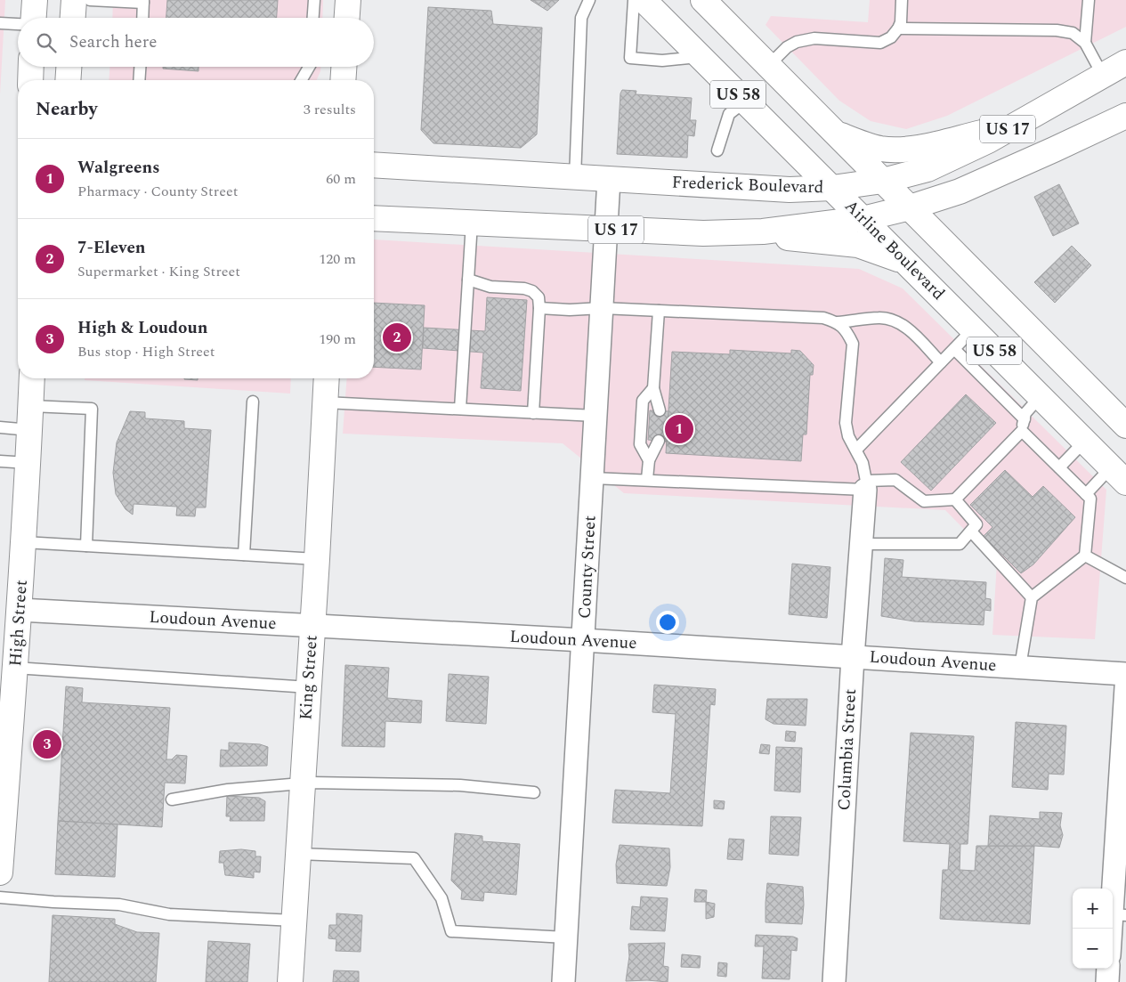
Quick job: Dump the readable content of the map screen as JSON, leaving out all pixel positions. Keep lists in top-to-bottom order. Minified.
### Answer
{"streets":{"main road":["US 58","US 17","Frederick Boulevard","Airline Boulevard","High Street","King Street"],"street":["County Street","Loudoun Avenue","Columbia Street"]},"crossings":[["US 58","US 17"],["US 58","Frederick Boulevard"],["US 17","Airline Boulevard"],["US 17","County Street"],["Frederick Boulevard","Airline Boulevard"],["Frederick Boulevard","County Street"],["County Street","Loudoun Avenue"],["Loudoun Avenue","High Street"],["Loudoun Avenue","King Street"],["Loudoun Avenue","Columbia Street"]],"page":{"search":"Search here","heading":["Nearby","3 results"],"list":[{"mark":"1","name":"Walgreens","note":"Pharmacy · County Street","value":"60 m"},{"mark":"2","name":"7-Eleven","note":"Supermarket · King Street","value":"120 m"},{"mark":"3","name":"High & Loudoun","note":"Bus stop · High Street","value":"190 m"}],"pins":["2","1","3"],"map_buttons":["+","−"]}}
